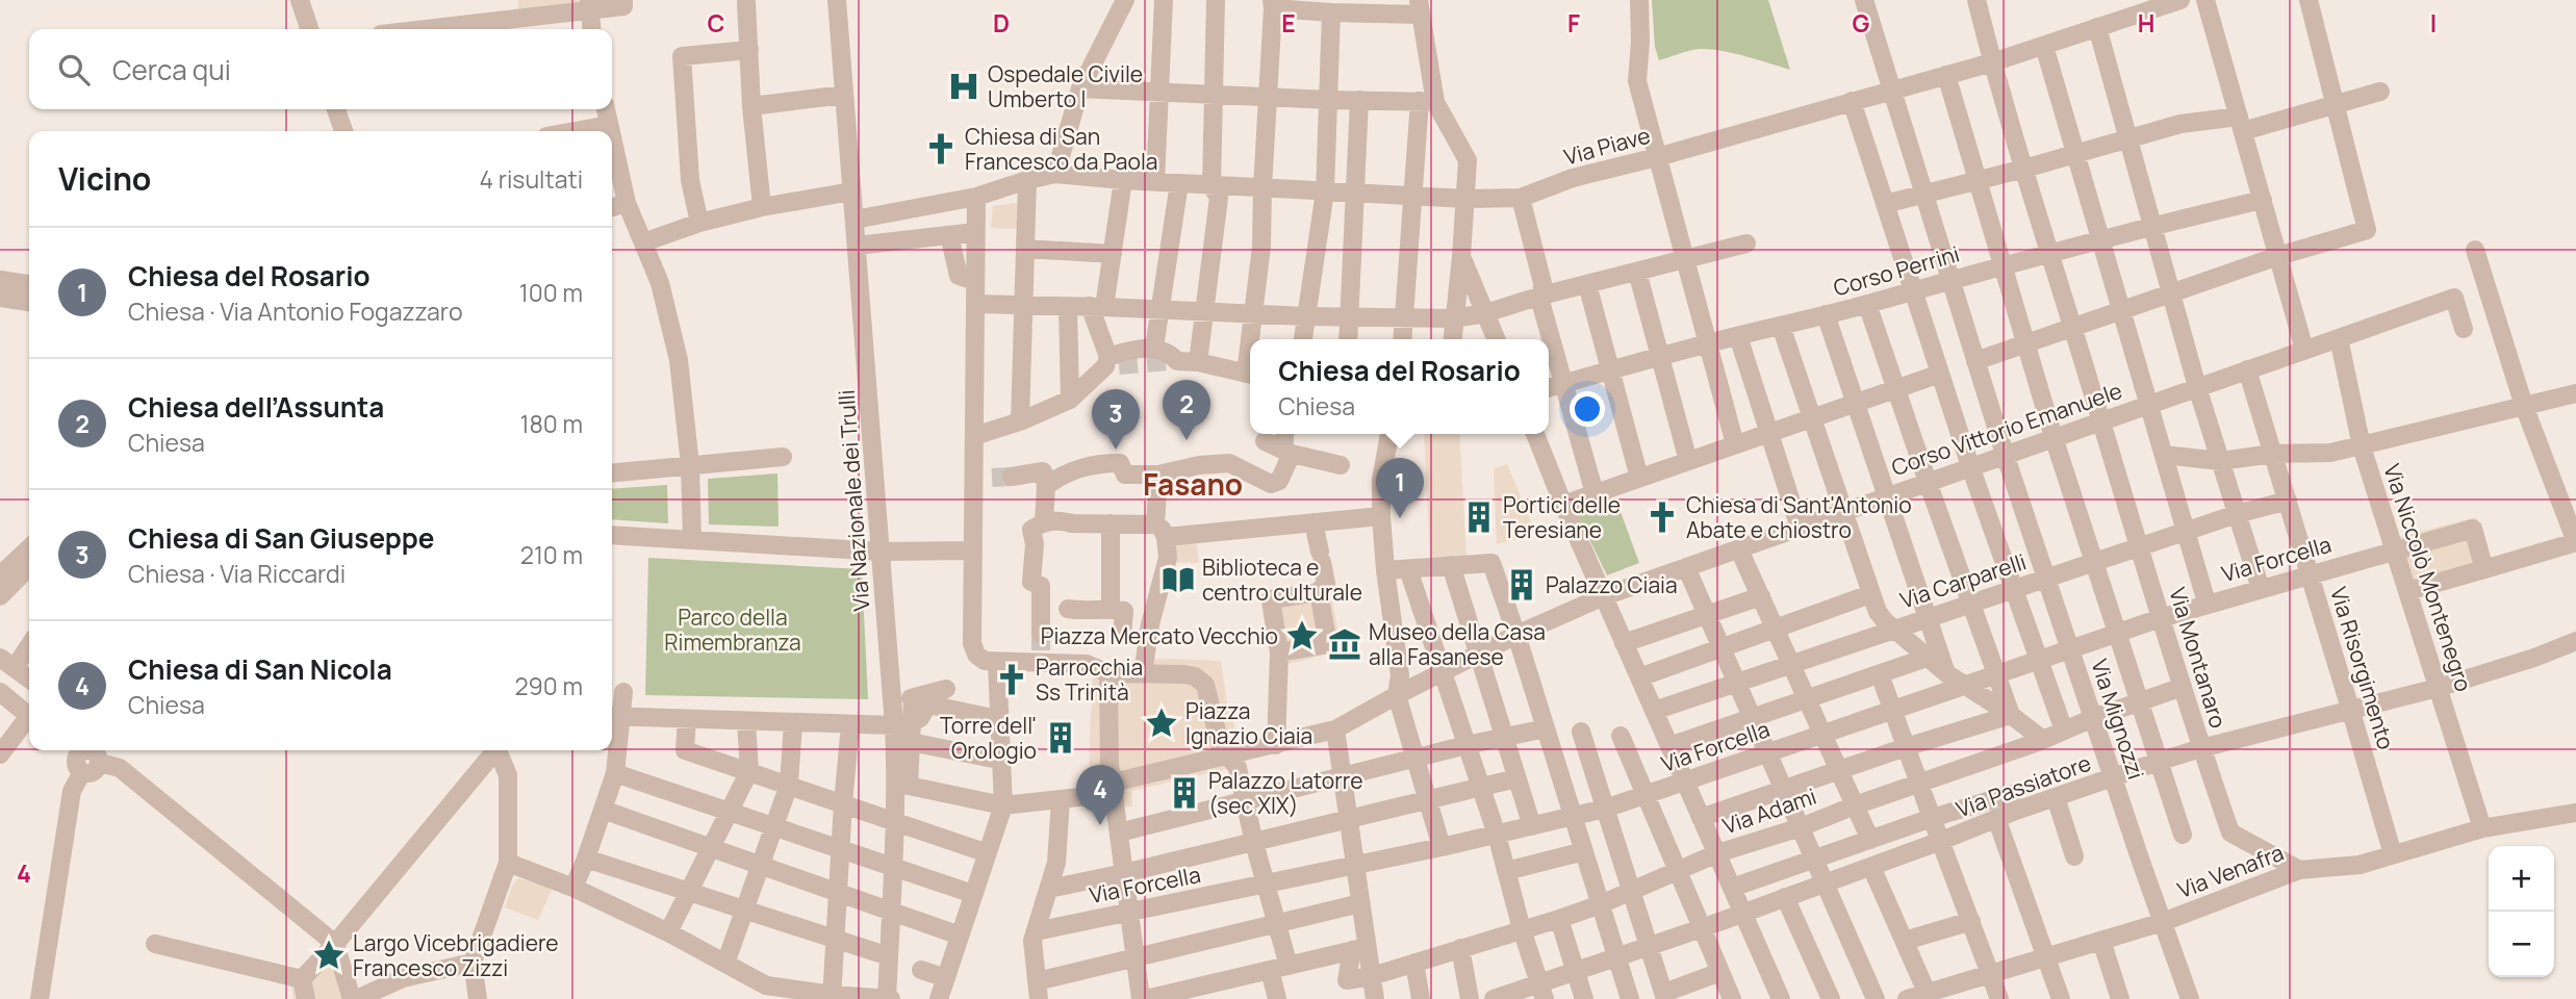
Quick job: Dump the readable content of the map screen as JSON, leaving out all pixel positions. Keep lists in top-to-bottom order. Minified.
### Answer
{"streets":{"street":["Via Piave","Corso Perrini","Corso Vittorio Emanuele","Via Nazionale dei Trulli","Via Forcella","Via Niccolò Montenegro","Via Carparelli","Via Montanaro","Via Risorgimento","Via Mignozzi","Via Passiatore","Via Adami","Via Venafra"]},"crossings":[["Via Piave","Via Nazionale dei Trulli"],["Via Piave","Via Montanaro"],["Via Piave","Via Mignozzi"],["Corso Perrini","Via Montanaro"],["Corso Perrini","Via Mignozzi"],["Corso Vittorio Emanuele","Via Niccolò Montenegro"],["Corso Vittorio Emanuele","Via Montanaro"],["Corso Vittorio Emanuele","Via Risorgimento"],["Corso Vittorio Emanuele","Via Mignozzi"],["Via Forcella","Via Niccolò Montenegro"],["Via Forcella","Via Montanaro"],["Via Forcella","Via Risorgimento"],["Via Forcella","Via Mignozzi"],["Via Niccolò Montenegro","Via Passiatore"],["Via Niccolò Montenegro","Via Venafra"],["Via Carparelli","Via Montanaro"],["Via Carparelli","Via Risorgimento"],["Via Carparelli","Via Mignozzi"],["Via Montanaro","Via Passiatore"],["Via Montanaro","Via Adami"],["Via Montanaro","Via Venafra"],["Via Risorgimento","Via Passiatore"],["Via Risorgimento","Via Venafra"],["Via Mignozzi","Via Passiatore"],["Via Mignozzi","Via Adami"],["Via Mignozzi","Via Venafra"]],"districts":["Fasano"],"parks":["Parco della Rimembranza"],"places":{"hospital":["Ospedale Civile Umberto I"],"church":["Chiesa di San Francesco da Paola","Chiesa di Sant'Antonio Abate e chiostro","Parrocchia Ss Trinità"],"building":["Portici delle Teresiane","Palazzo Ciaia","Torre dell' Orologio","Palazzo Latorre (sec XIX)"],"library":["Biblioteca e centro culturale"],"place":["Piazza Mercato Vecchio","Piazza Ignazio Ciaia","Largo Vicebrigadiere Francesco Zizzi"],"museum":["Museo della Casa alla Fasanese"]},"page":{"search":"Cerca qui","heading":["Vicino","4 risultati"],"list":[{"mark":"1","name":"Chiesa del Rosario","note":"Chiesa · Via Antonio Fogazzaro","value":"100 m"},{"mark":"2","name":"Chiesa dell’Assunta","note":"Chiesa","value":"180 m"},{"mark":"3","name":"Chiesa di San Giuseppe","note":"Chiesa · Via Riccardi","value":"210 m"},{"mark":"4","name":"Chiesa di San Nicola","note":"Chiesa","value":"290 m"}],"popup":["Chiesa del Rosario","Chiesa"],"pins":["2","3","1","4"],"map_buttons":["+","−"]},"grid":{"columns":["C","D","E","F","G","H","I"],"rows":["4"]}}
